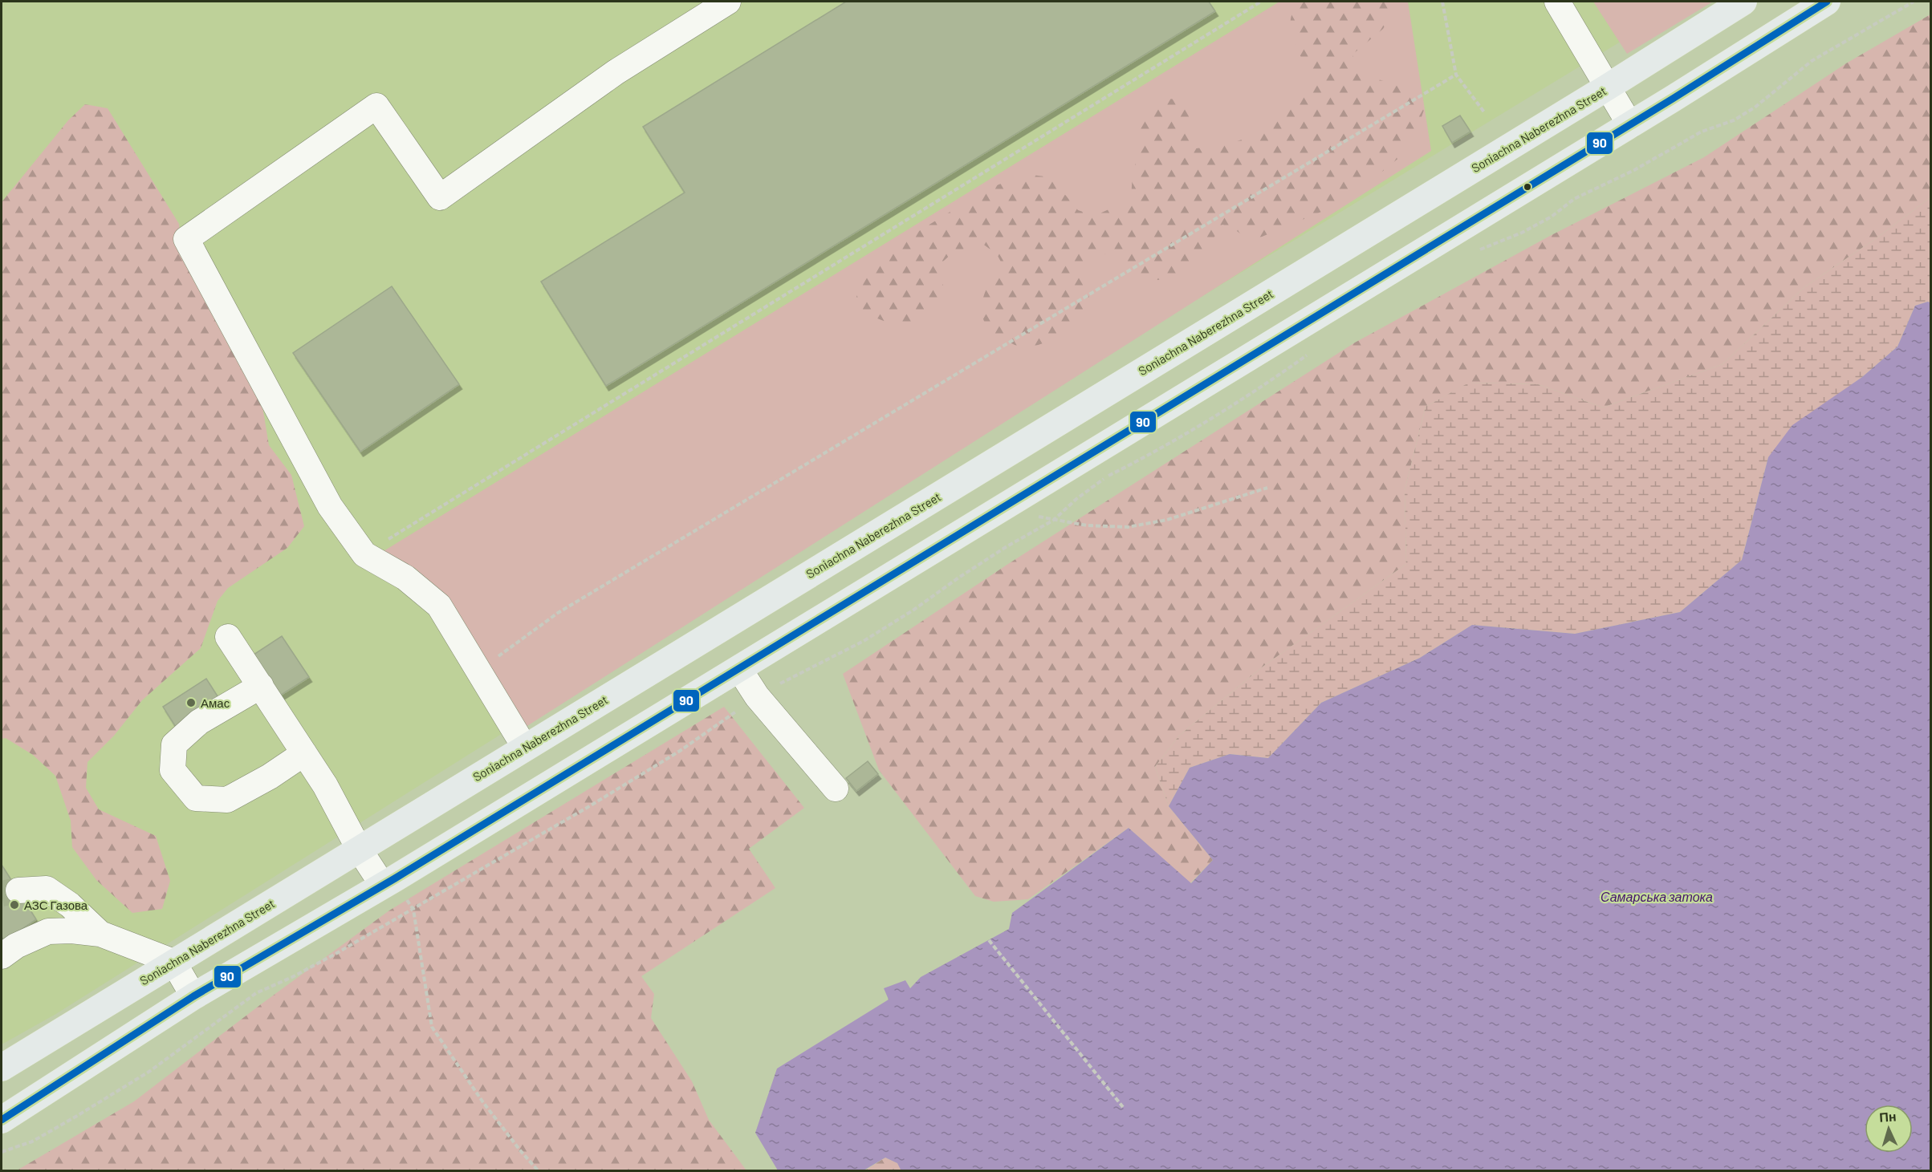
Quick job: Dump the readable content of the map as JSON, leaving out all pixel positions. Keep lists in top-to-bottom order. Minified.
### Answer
{"streets":{"main road":["Soniachna Naberezhna Street"]},"water":["Самарська затока"],"places":["Амас","АЗС Газова"],"lines":["transit line 90"],"north":"top"}
